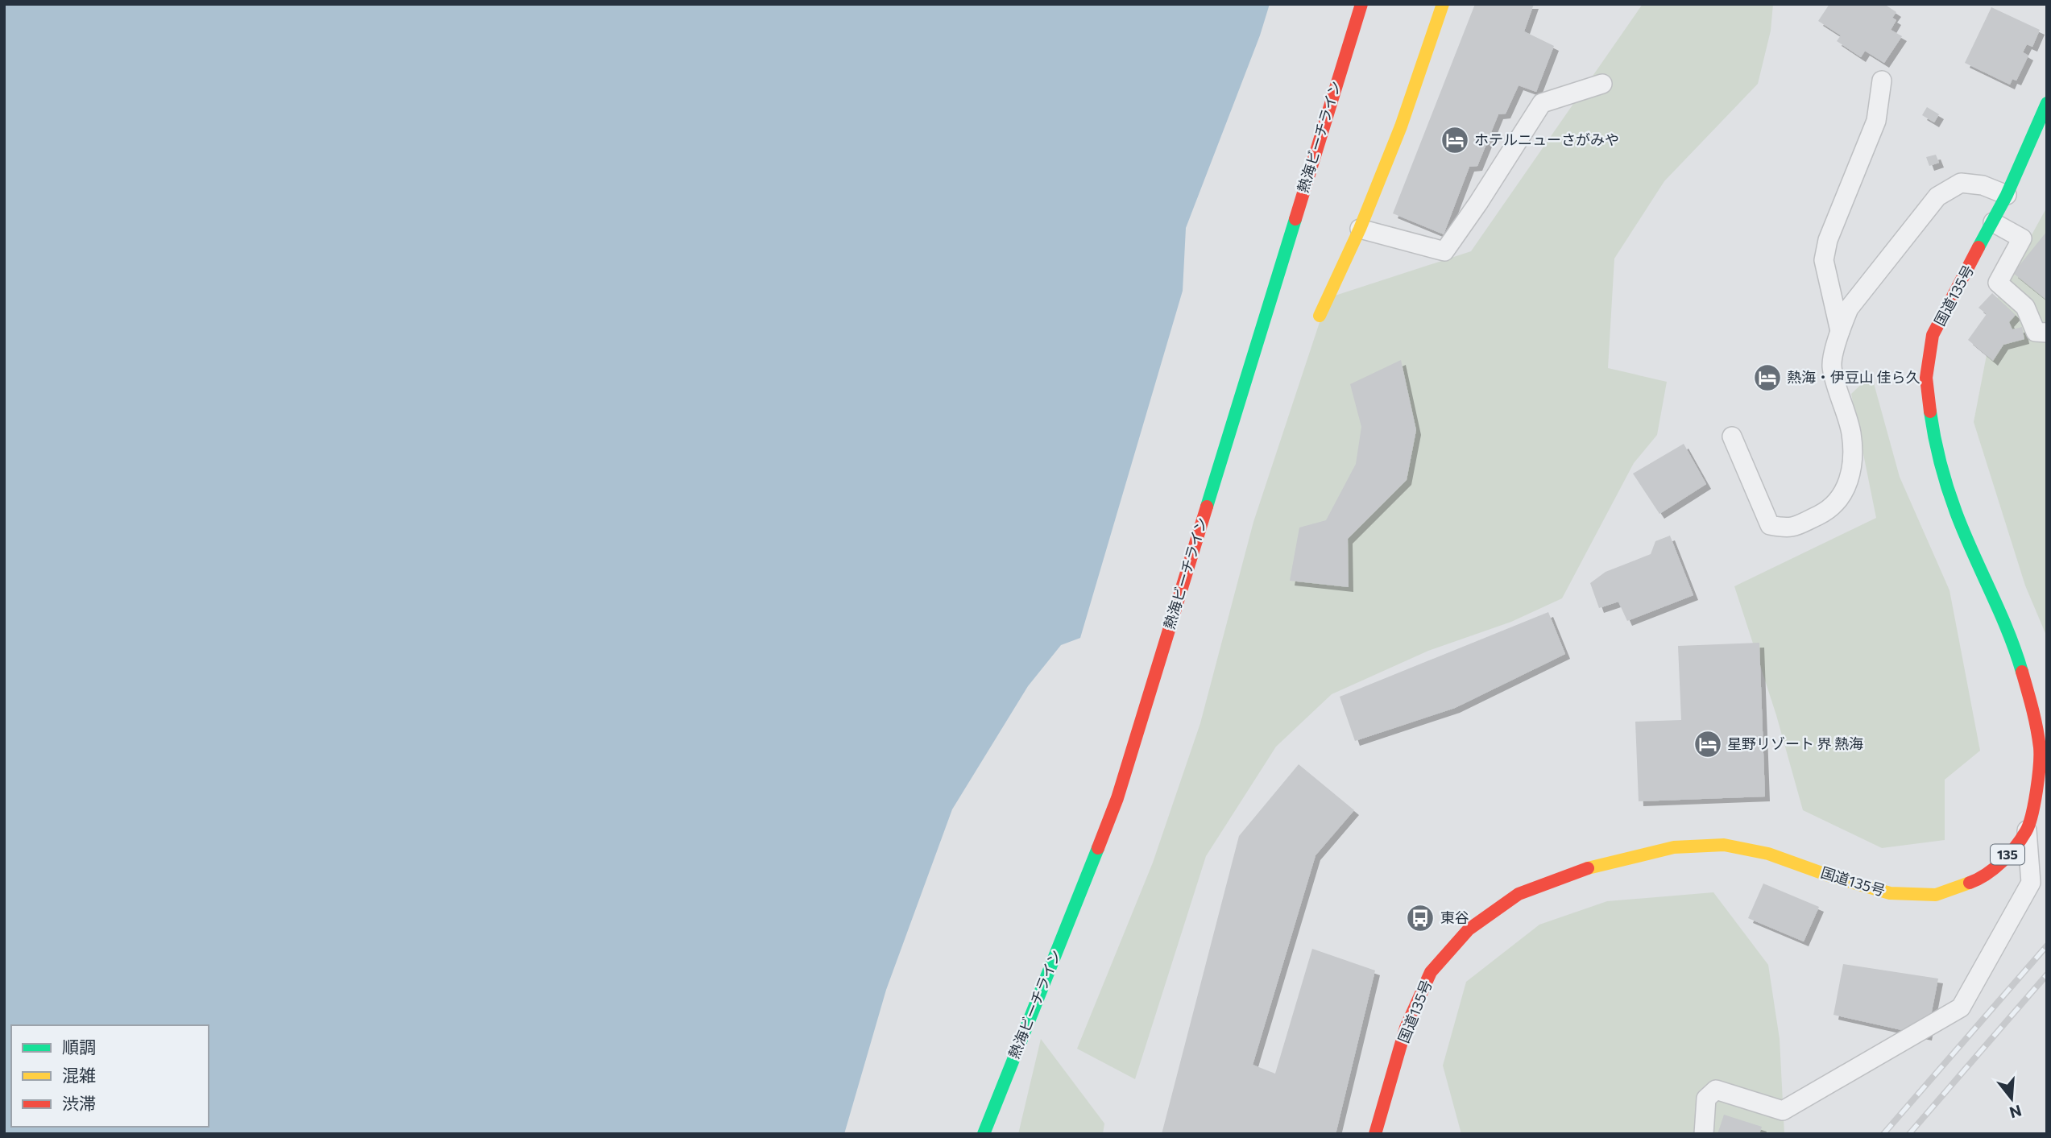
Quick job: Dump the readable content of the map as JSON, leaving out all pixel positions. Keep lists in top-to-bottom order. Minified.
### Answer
{"streets":{"main road":["熱海ビーチライン","国道135号","135"]},"places":{"hotel":["ホテルニューさがみや","熱海・伊豆山 佳ら久","星野リゾート 界 熱海"],"bus stop":["東谷"]},"legend":["順調","混雑","渋滞"],"north":"bottom"}
